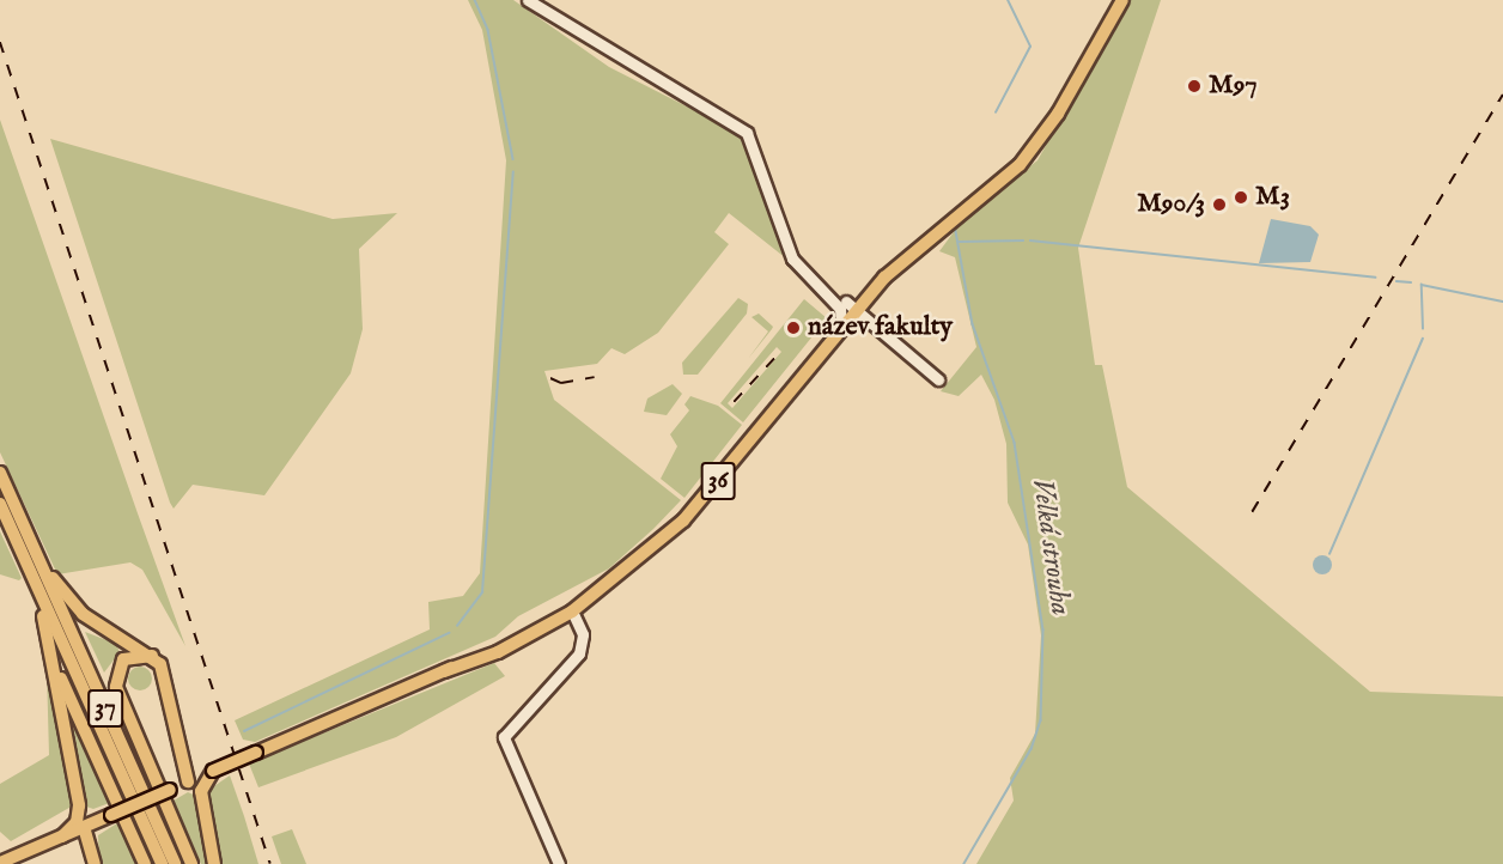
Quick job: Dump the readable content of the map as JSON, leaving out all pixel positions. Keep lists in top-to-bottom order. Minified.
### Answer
{"streets":{"main road":["36","37"]},"water":["Velká strouha"],"places":["M97","M3","M90/3","název fakulty"]}
